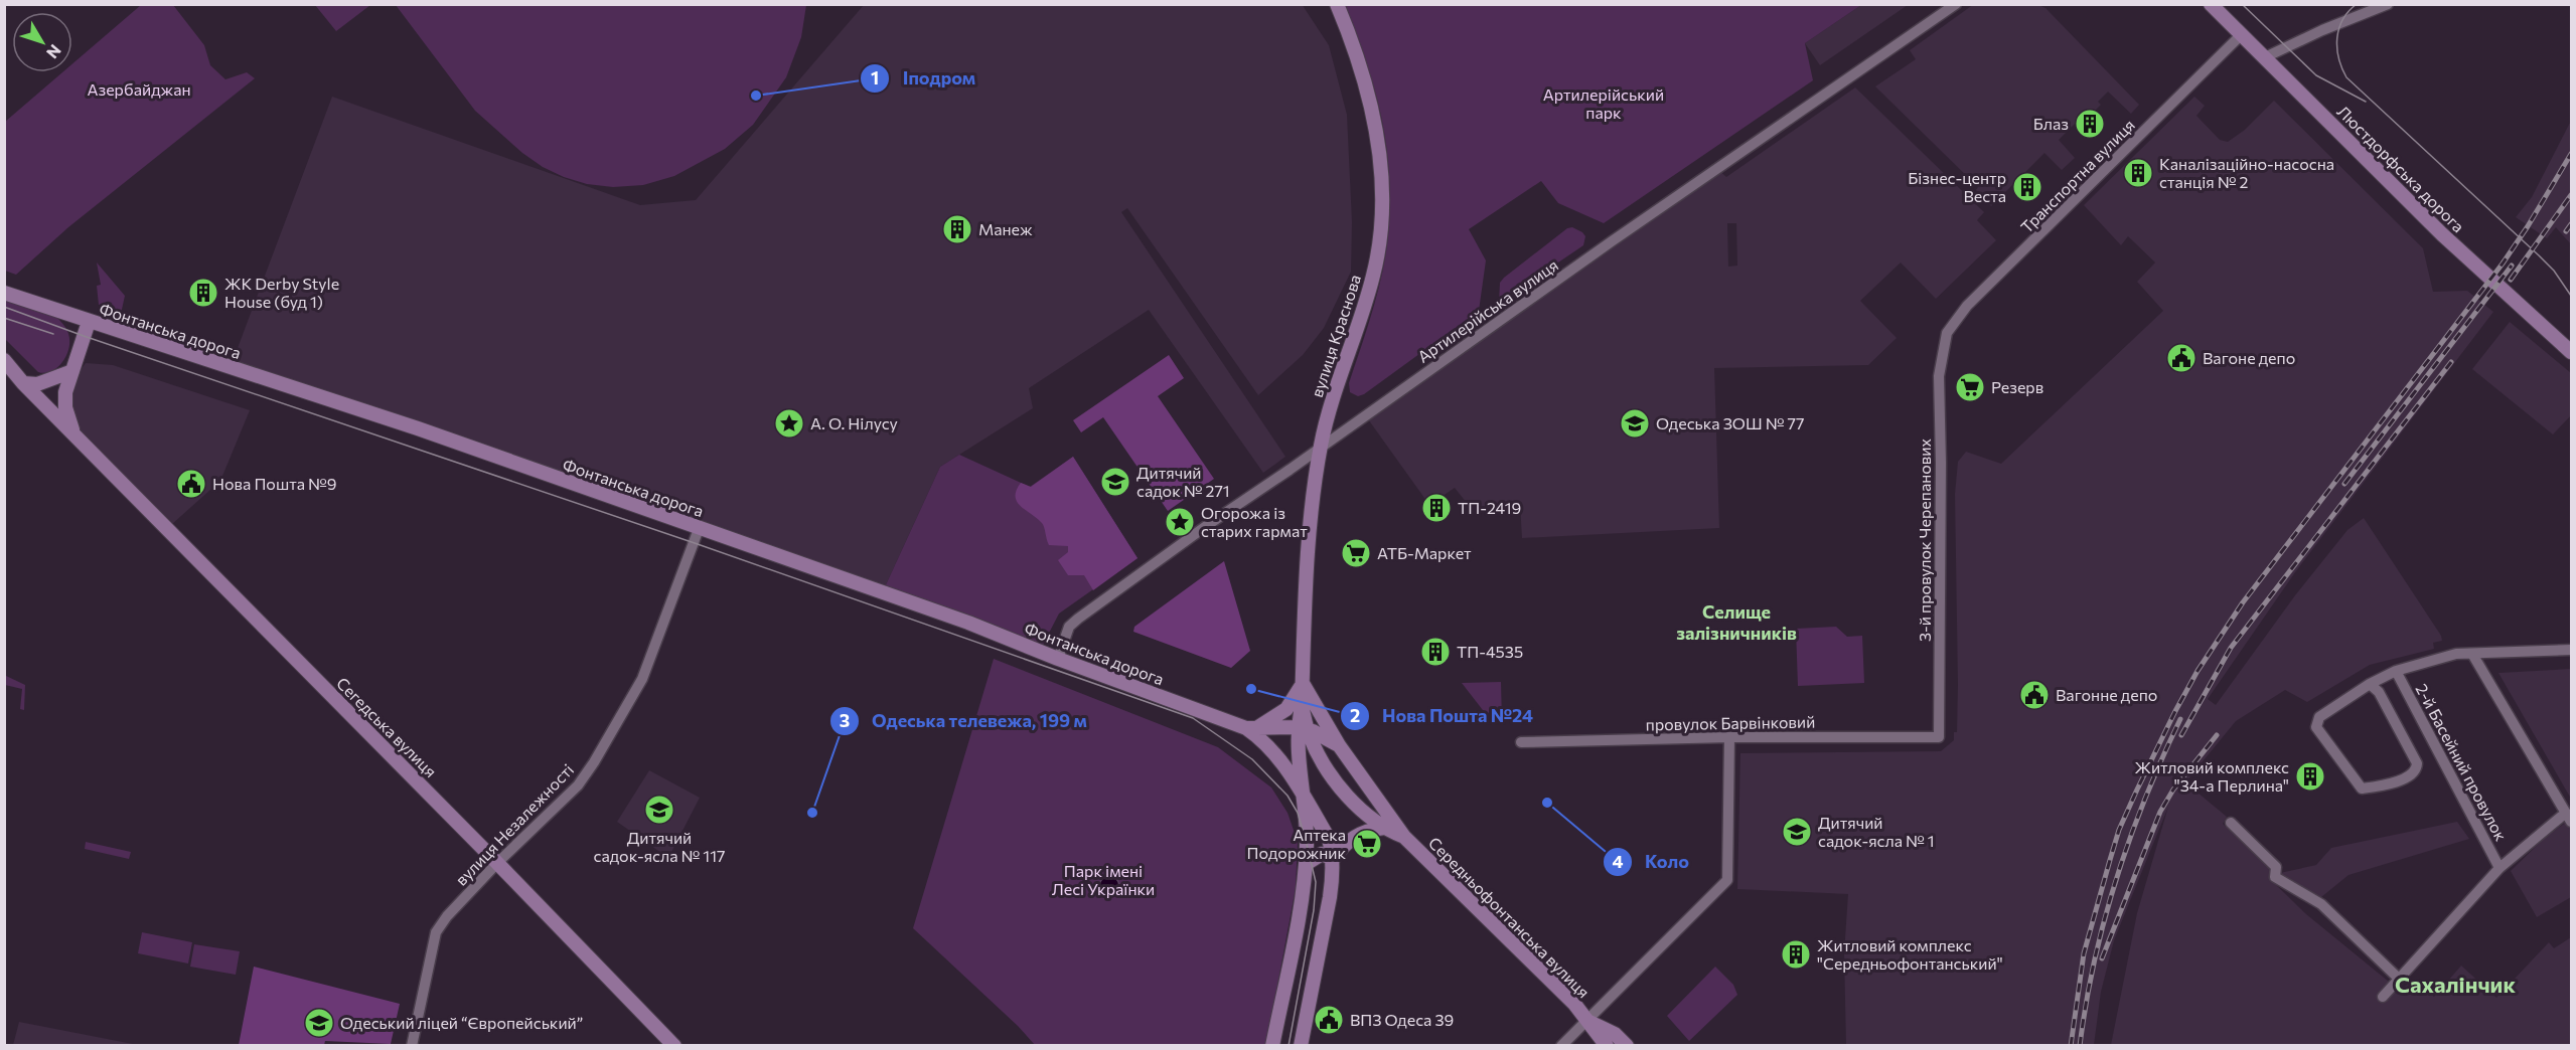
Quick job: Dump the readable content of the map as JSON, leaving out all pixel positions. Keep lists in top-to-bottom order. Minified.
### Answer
{"streets":{"main road":["Люстдорфська дорога","Фонтанська дорога","вулиця Краснова","Сегедська вулиця","Середньофонтанська вулиця"],"street":["Транспортна вулиця","Артилерійська вулиця","3-й провулок Черепанових","провулок Барвінковий","2-й Басейний провулок","вулиця Незалежності"]},"crossings":[["Люстдорфська дорога","Транспортна вулиця"],["Транспортна вулиця","3-й провулок Черепанових"],["Артилерійська вулиця","Фонтанська дорога"],["Артилерійська вулиця","вулиця Краснова"],["Фонтанська дорога","Сегедська вулиця"],["Фонтанська дорога","вулиця Незалежності"],["вулиця Краснова","Середньофонтанська вулиця"],["3-й провулок Черепанових","провулок Барвінковий"],["Сегедська вулиця","вулиця Незалежності"]],"districts":["Селище залізничників","Сахалінчик"],"parks":["Азербайджан","Артилерійський парк","Парк імені Лесі Українки"],"places":{"other":["Іподром","Нова Пошта №24","Коло","Одеська телевежа, 199 м"],"building":["Блаз","Каналізаційно-насосна станція № 2","Бізнес-центр Веста","Манеж","ЖК Derby Style House (буд 1)","ТП-2419","ТП-4535","Житловий комплекс \"34-а Перлина\"","Житловий комплекс \"Середньофонтанський\""],"public building":["Вагоне депо","Нова Пошта №9","Вагонне депо","ВПЗ Одеса 39"],"supermarket":["Резерв","АТБ-Маркет","Аптека Подорожник"],"place":["А. О. Нілусу","Огорожа із старих гармат"],"school or university":["Одеська ЗОШ № 77","Дитячий садок № 271","Дитячий садок-ясла № 117","Дитячий садок-ясла № 1","Одеський ліцей “Європейський”"]},"north":"bottom right"}
